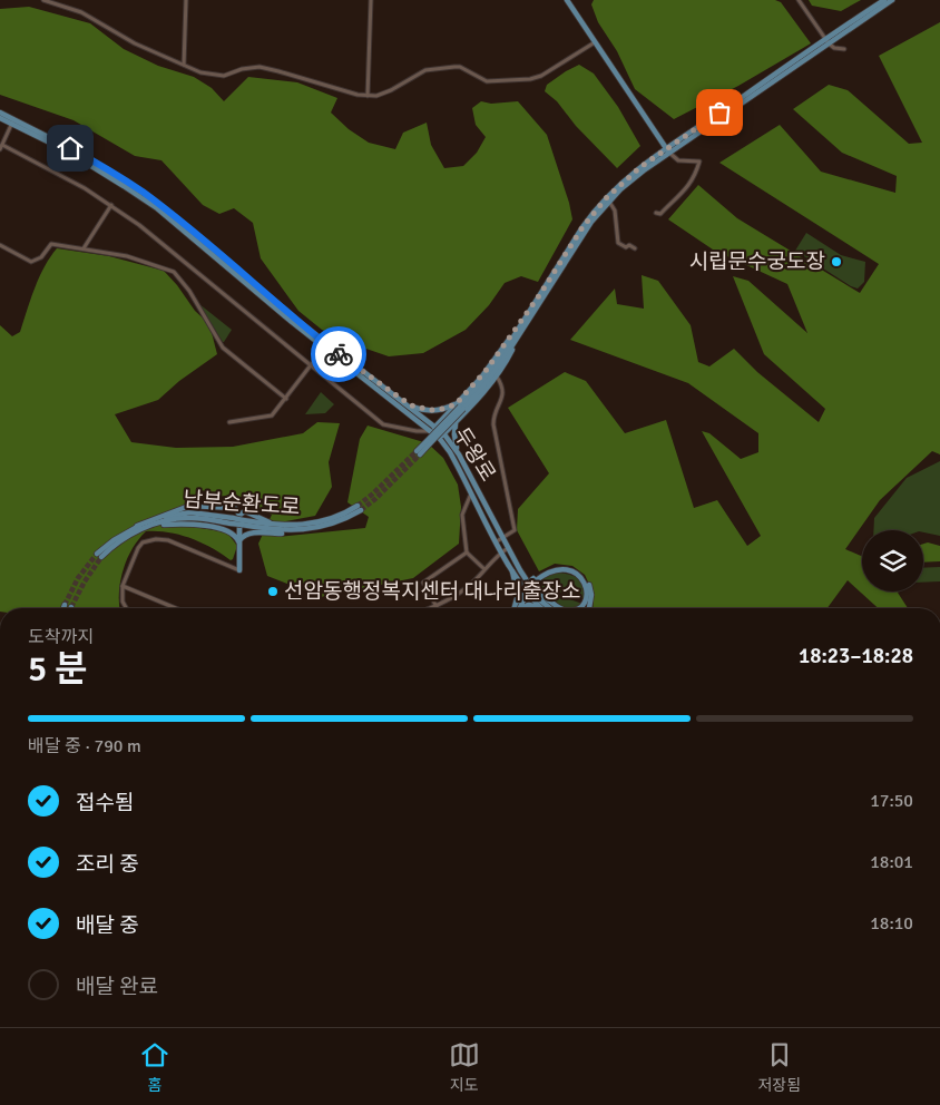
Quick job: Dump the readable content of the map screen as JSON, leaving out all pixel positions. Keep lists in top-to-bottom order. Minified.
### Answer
{"streets":{"main road":["두왕로","남부순환도로"]},"places":["시립문수궁도장","선암동행정복지센터 대나리출장소"],"page":{"heading":["5 분","도착까지","18:23–18:28"],"bar":"배달 중 · 790 m","list":[["접수됨","17:50"],["조리 중","18:01"],["배달 중","18:10"],"배달 완료"],"tabs":["홈","지도","저장됨"]}}
